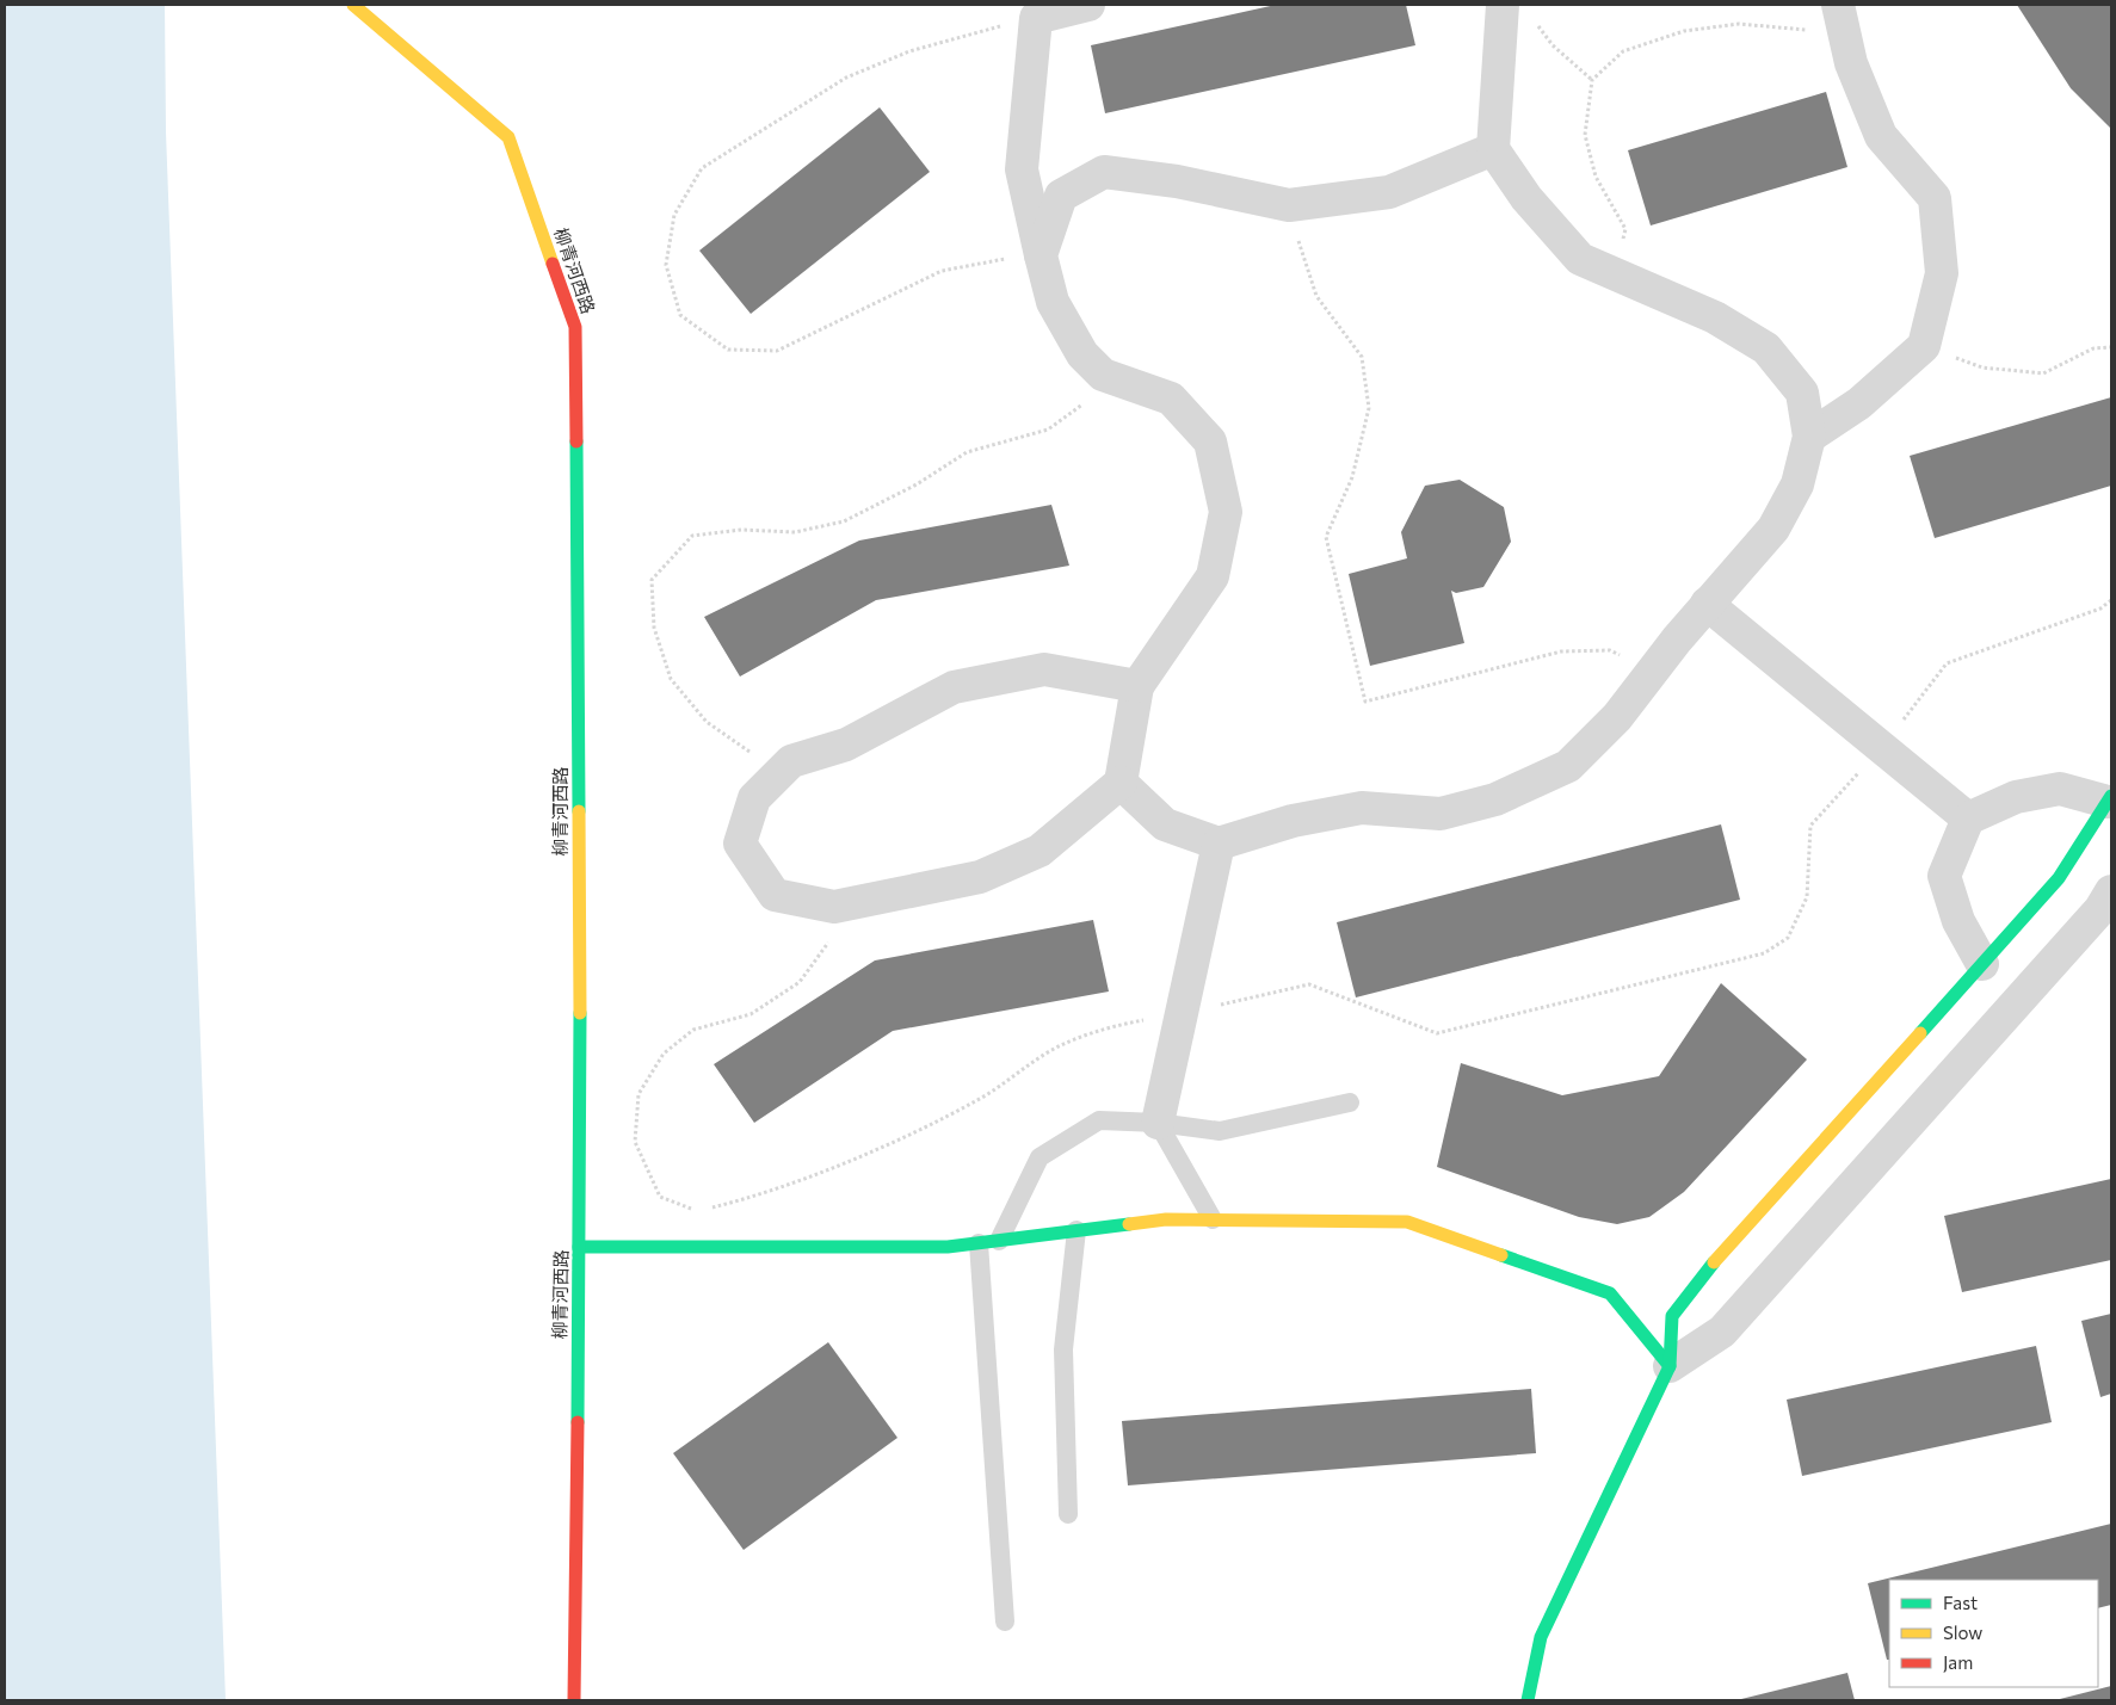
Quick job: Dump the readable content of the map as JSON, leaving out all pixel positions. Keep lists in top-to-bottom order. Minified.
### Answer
{"streets":{"street":["柳青河西路"]},"legend":["Fast","Slow","Jam"]}
